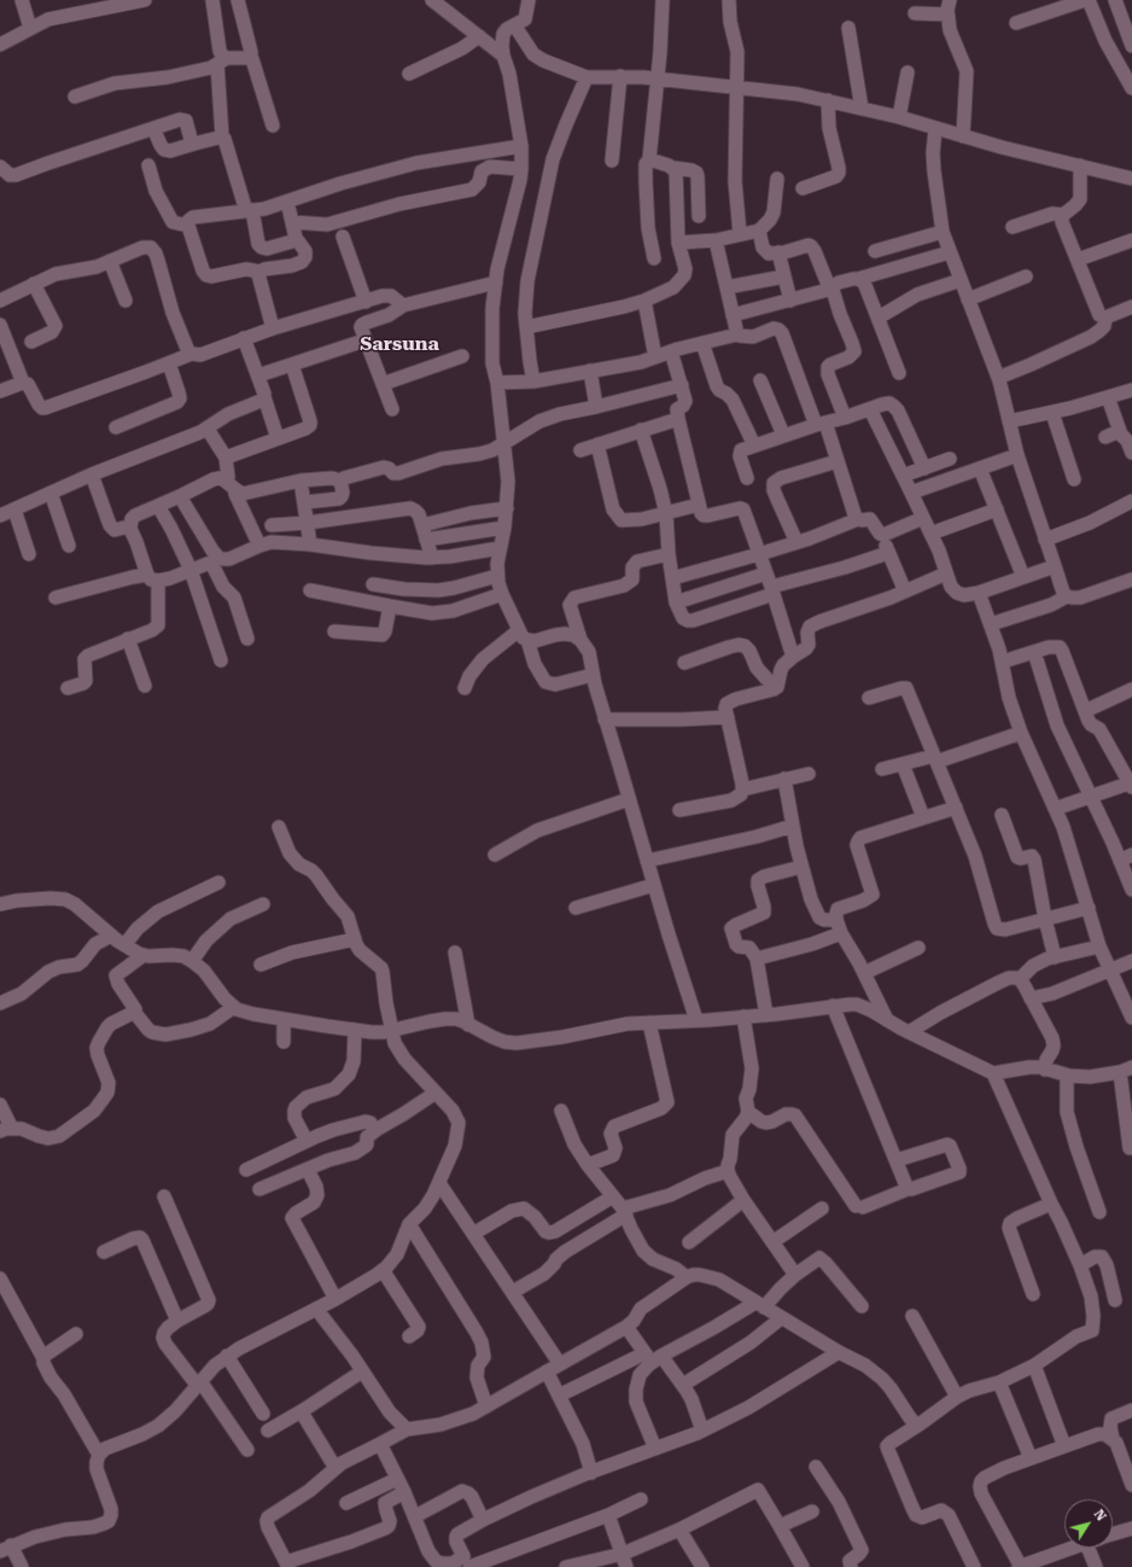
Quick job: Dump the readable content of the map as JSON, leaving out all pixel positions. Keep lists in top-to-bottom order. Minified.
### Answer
{"districts":["Sarsuna"],"north":"top right"}
